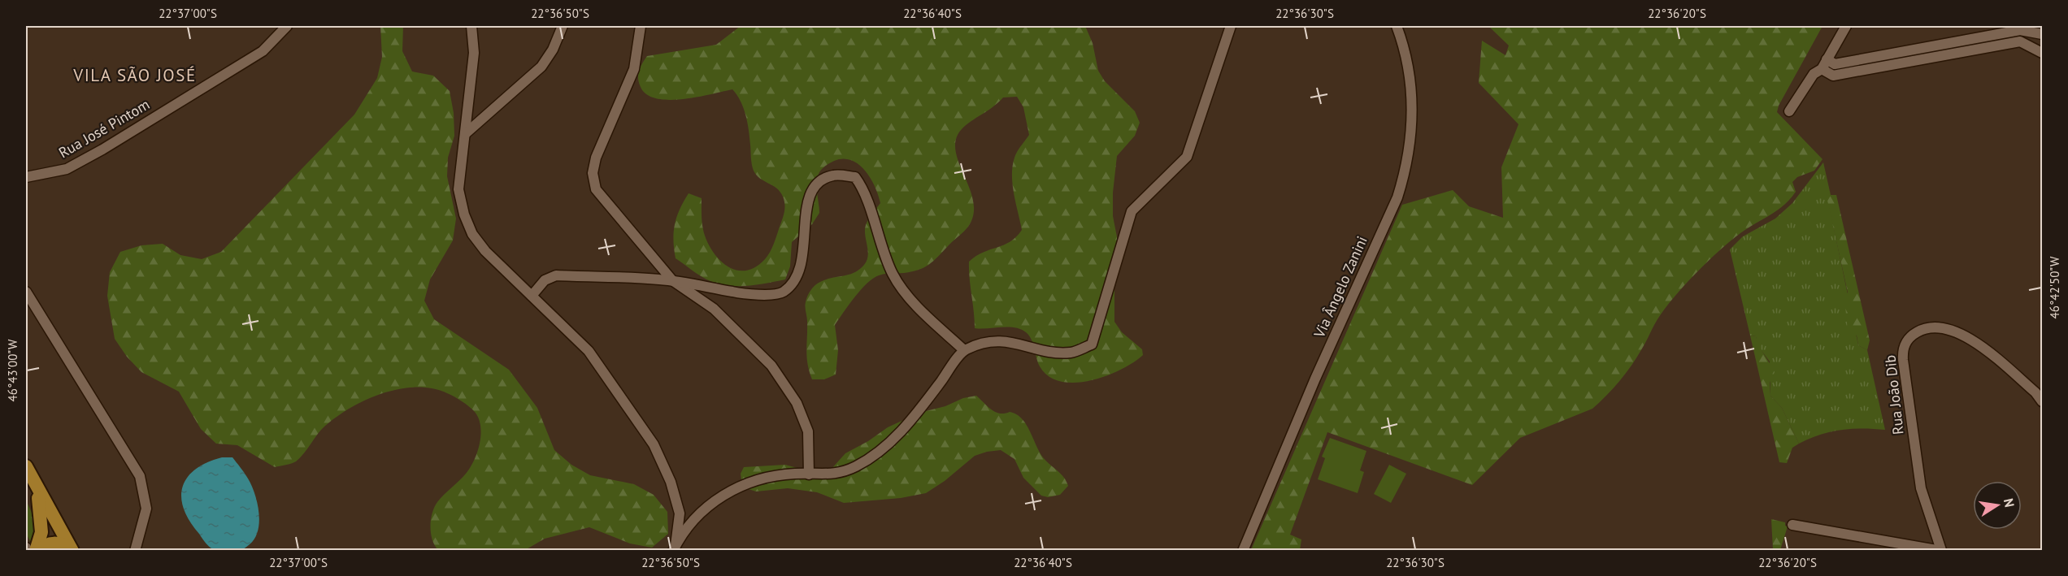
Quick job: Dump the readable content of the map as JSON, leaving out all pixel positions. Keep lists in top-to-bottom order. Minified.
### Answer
{"streets":{"street":["Rua José Pintom","Via Ângelo Zanini","Rua João Dib"]},"districts":["VILA SÃO JOSÉ"],"north":"right","coordinates":["22°37'00\"S","22°36'50\"S","22°36'40\"S","22°36'30\"S","22°36'20\"S","46°42'50\"W","46°43'00\"W"]}
